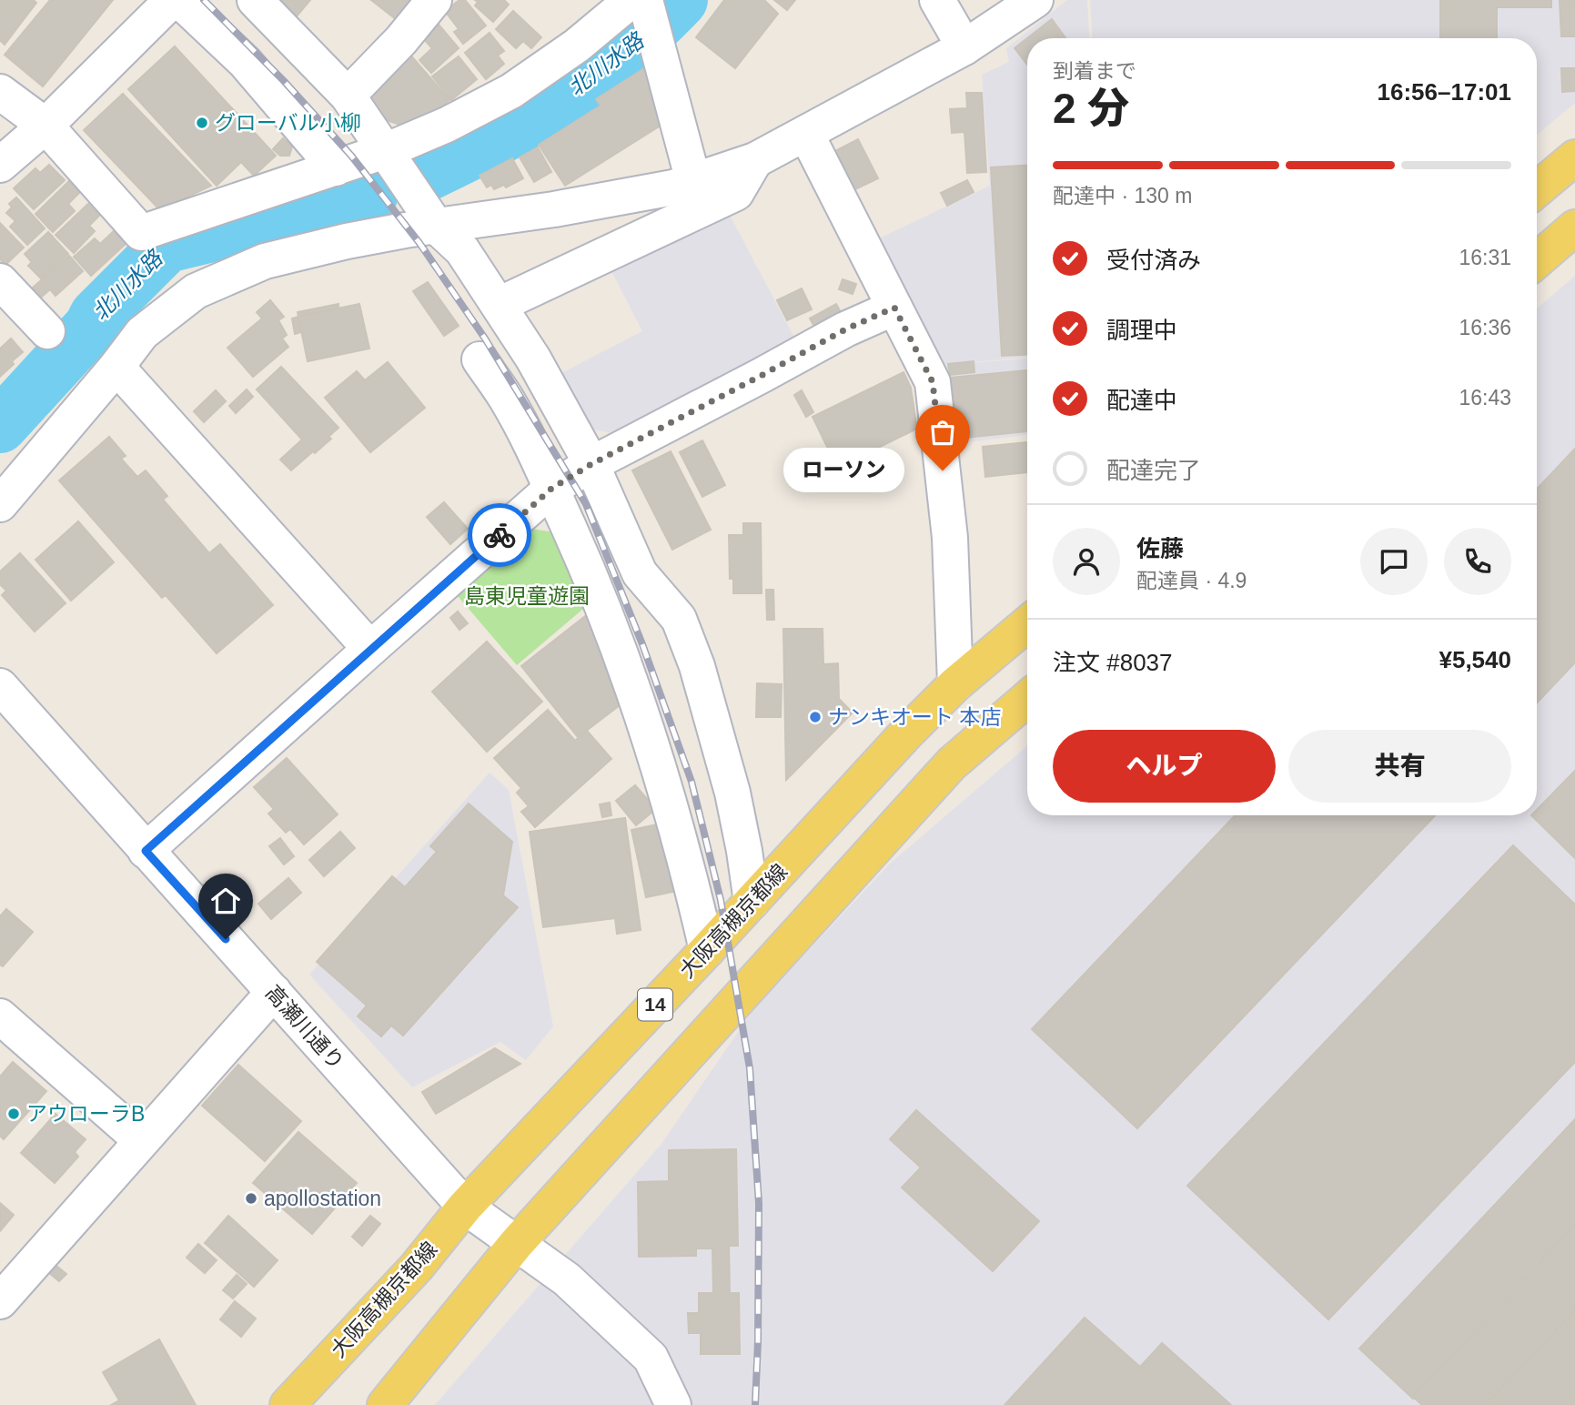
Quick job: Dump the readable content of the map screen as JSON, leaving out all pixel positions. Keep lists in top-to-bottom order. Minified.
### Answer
{"streets":{"main road":["大阪高槻京都線","14"],"street":["高瀬川通り"]},"crossings":[["大阪高槻京都線","高瀬川通り"]],"water":["北川水路"],"parks":["島東児童遊園"],"places":["グローバル小柳","ローソン","ナンキオート 本店","アウローラB","apollostation"],"page":{"heading":["2 分","到着まで","16:56–17:01"],"panel":["佐藤","配達員 · 4.9","注文 #8037","¥5,540"],"bar":"配達中 · 130 m","list":[["受付済み","16:31"],["調理中","16:36"],["配達中","16:43"],"配達完了"],"bubble":"ローソン","buttons":["ヘルプ","共有"]}}
